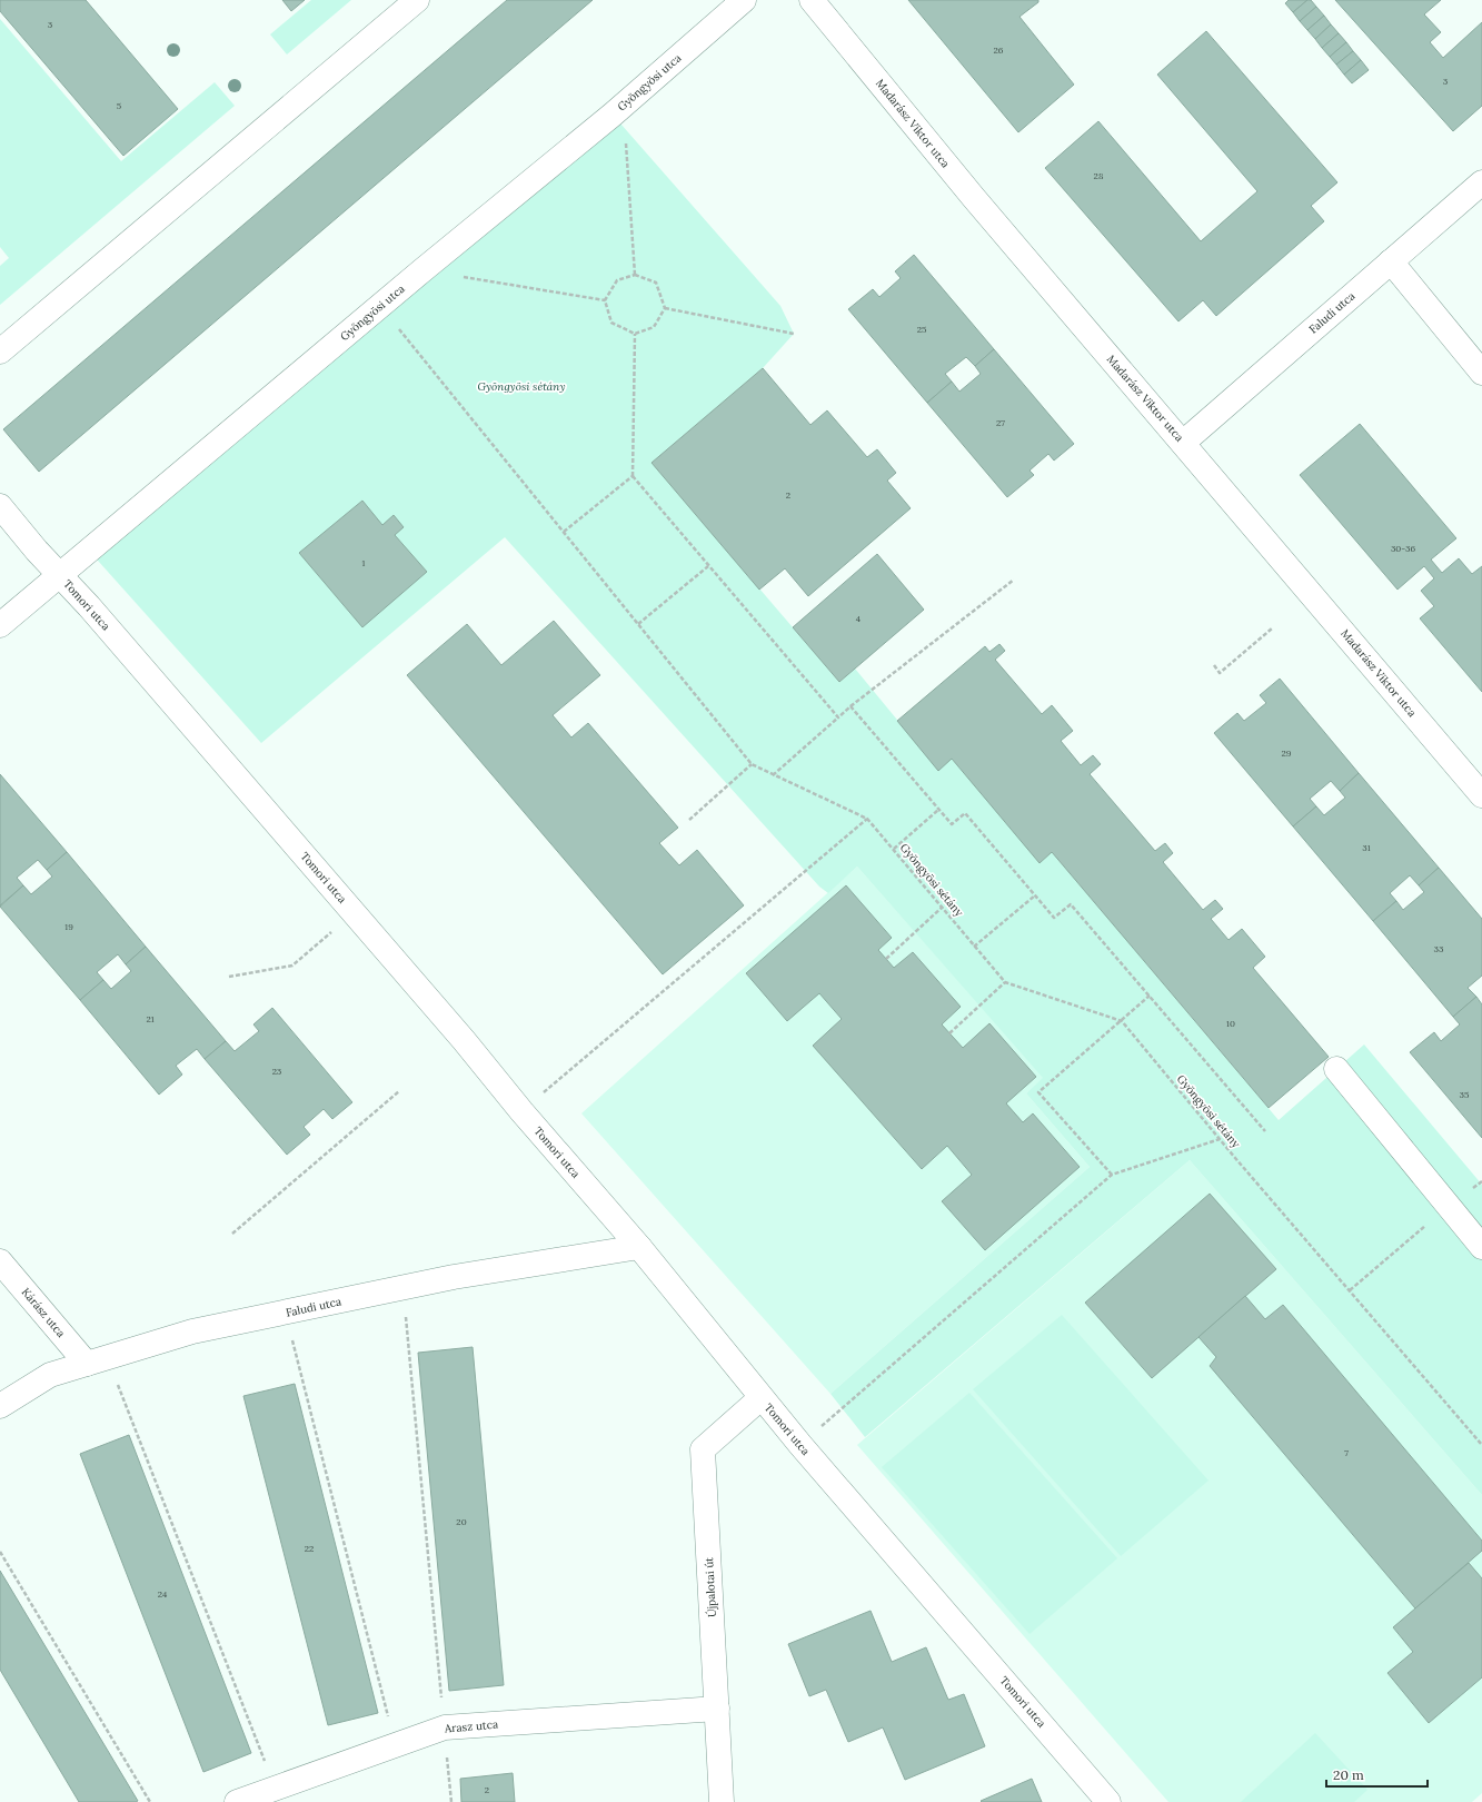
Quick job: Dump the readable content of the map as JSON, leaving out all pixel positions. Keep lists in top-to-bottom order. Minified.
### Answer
{"streets":{"street":["Gyöngyösi utca","Madarász Viktor utca","Faludi utca","Tomori utca","Kárász utca","Újpalotai út","Arasz utca"],"path":["Gyöngyösi sétány"]},"crossings":[["Gyöngyösi utca","Tomori utca"],["Gyöngyösi utca","Gyöngyösi sétány"],["Madarász Viktor utca","Faludi utca"],["Faludi utca","Tomori utca"],["Faludi utca","Kárász utca"],["Tomori utca","Újpalotai út"],["Újpalotai út","Arasz utca"]],"parks":["Gyöngyösi sétány"],"house_numbers":["3","26","3","5","28","25","27","2","30-36","1","4","29","31","19","33","21","10","23","35","7","20","22","24","2"],"scale_bar":"20 m"}
